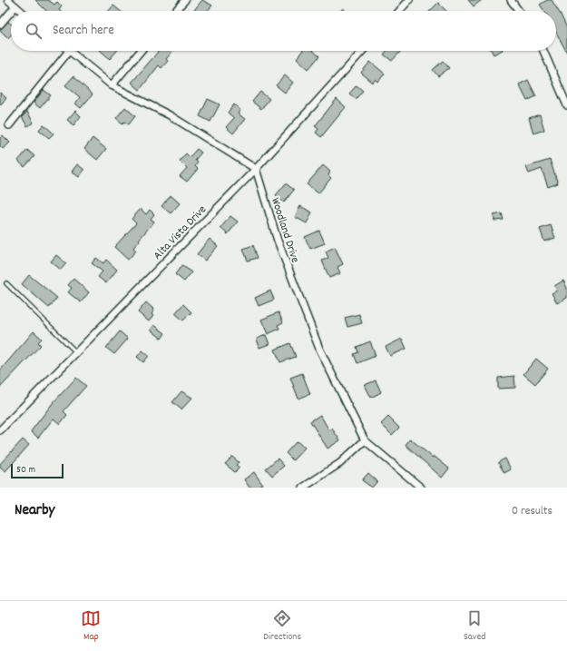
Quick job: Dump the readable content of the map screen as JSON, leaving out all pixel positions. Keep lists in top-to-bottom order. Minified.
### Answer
{"streets":{"street":["Woodland Drive","Alta Vista Drive"]},"crossings":[["Woodland Drive","Alta Vista Drive"]],"scale_bar":"50 m","page":{"search":"Search here","scale":"50 m","heading":["Nearby","0 results"],"nav":["Map","Directions","Saved"]}}
